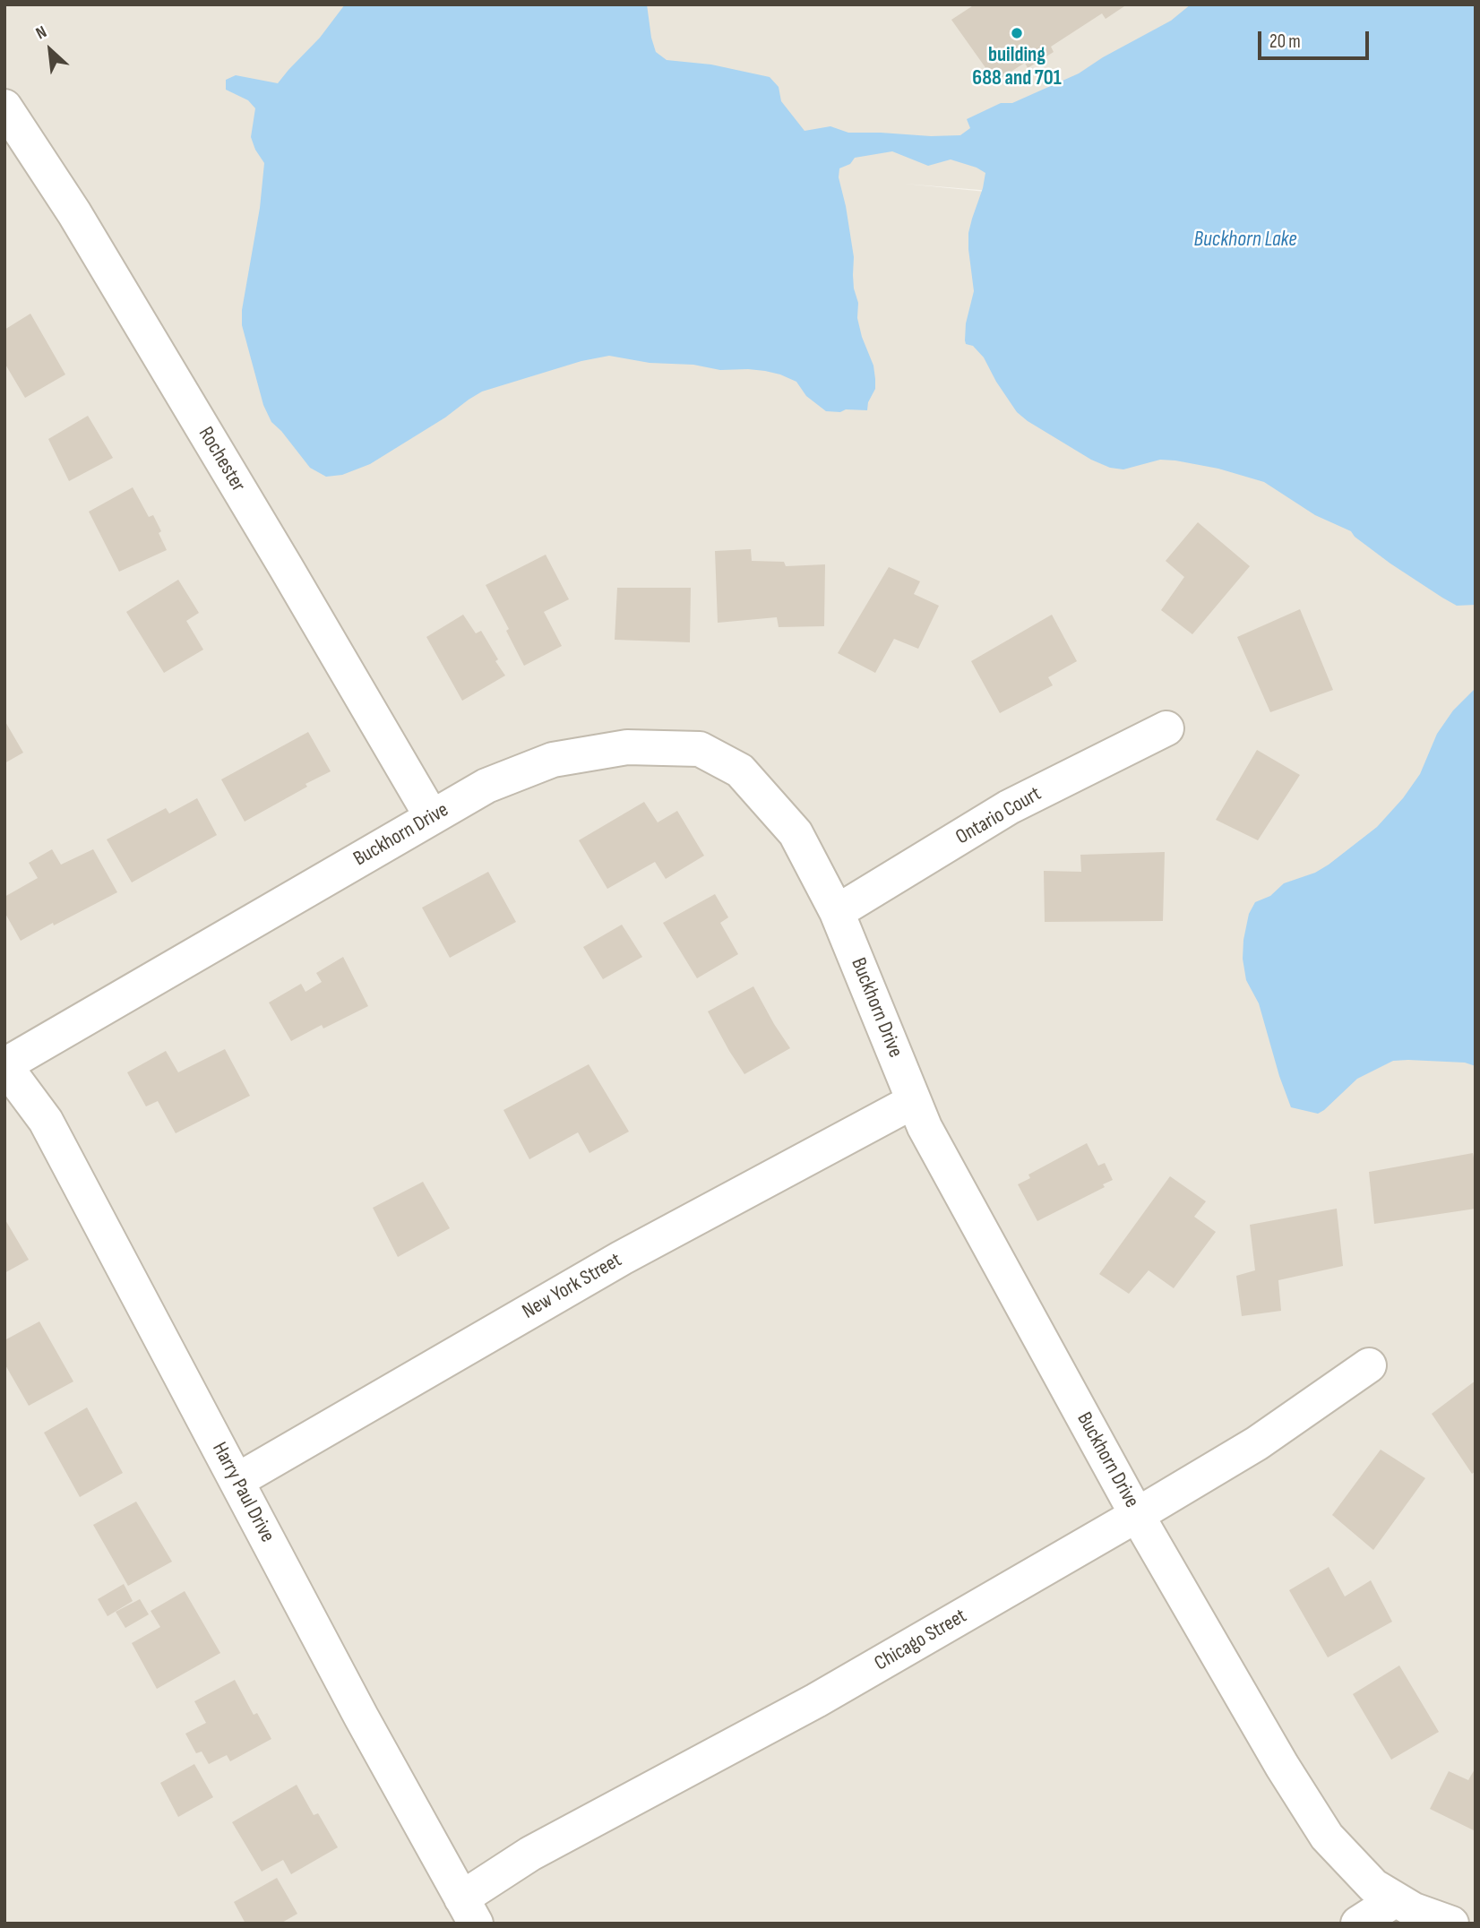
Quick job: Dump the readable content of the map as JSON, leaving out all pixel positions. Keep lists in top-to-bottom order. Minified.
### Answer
{"streets":{"street":["Rochester","Ontario Court","Buckhorn Drive","New York Street","Harry Paul Drive","Chicago Street"]},"crossings":[["Rochester","Buckhorn Drive"],["Ontario Court","Buckhorn Drive"],["Buckhorn Drive","New York Street"],["Buckhorn Drive","Harry Paul Drive"],["Buckhorn Drive","Chicago Street"],["New York Street","Harry Paul Drive"],["Harry Paul Drive","Chicago Street"]],"water":["Buckhorn Lake"],"places":["building 688 and 701"],"scale_bar":"20 m","north":"top left"}
